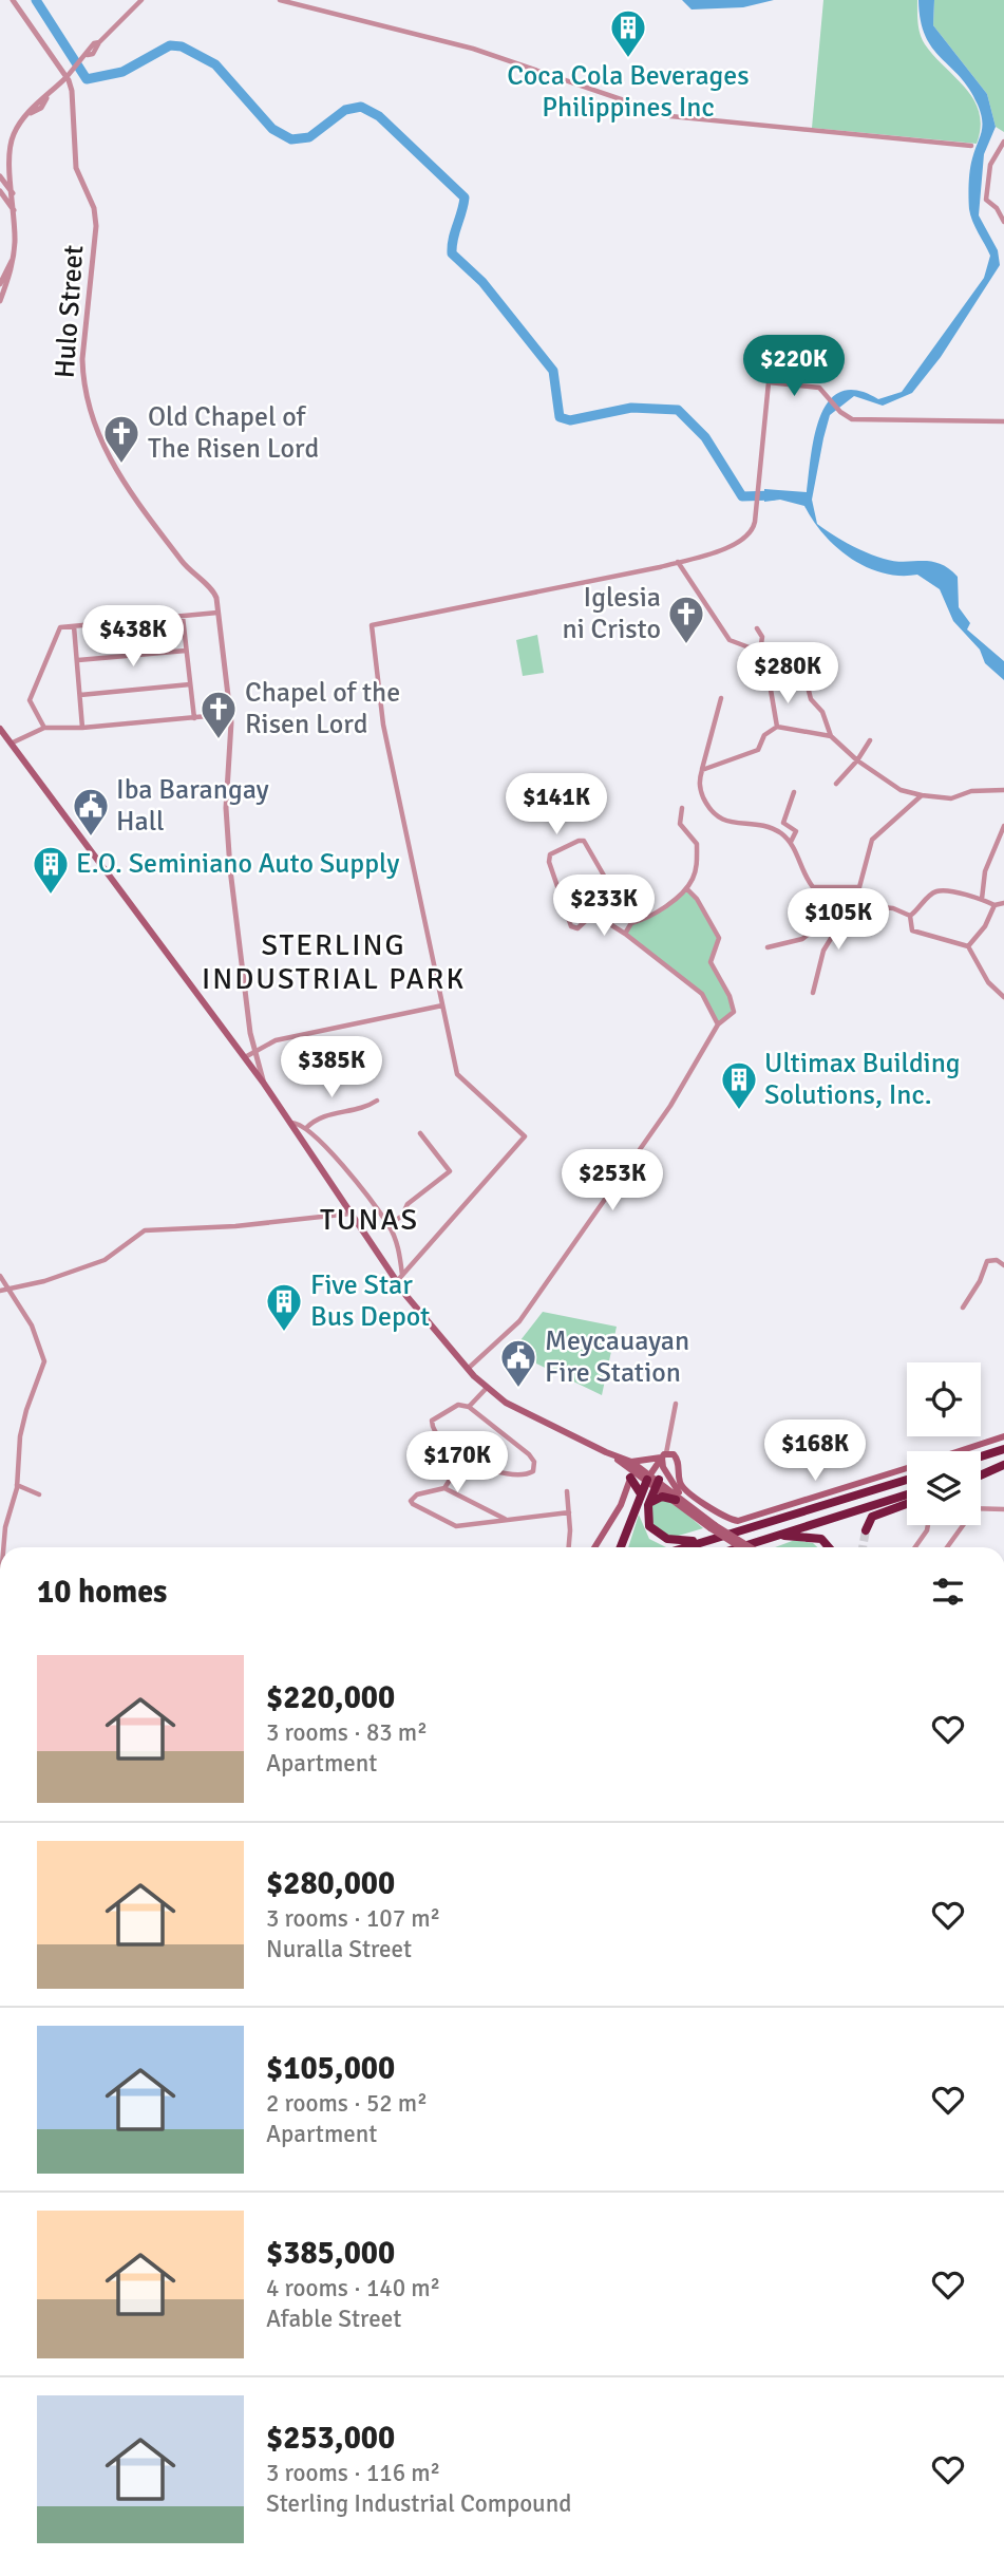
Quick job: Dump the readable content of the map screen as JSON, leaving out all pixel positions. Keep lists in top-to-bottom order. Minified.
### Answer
{"streets":{"street":["Hulo Street"]},"districts":["STERLING INDUSTRIAL PARK","TUNAS"],"places":{"building":["Coca Cola Beverages Philippines Inc","E.O. Seminiano Auto Supply","Ultimax Building Solutions, Inc.","Five Star Bus Depot"],"church":["Old Chapel of The Risen Lord","Iglesia ni Cristo","Chapel of the Risen Lord"],"public building":["Iba Barangay Hall","Meycauayan Fire Station"]},"page":{"price":["$220K","$438K","$280K","$141K","$233K","$105K","$385K","$253K","$168K","$170K"],"heading":"10 homes","list":[{"name":"$220,000","note":"3 rooms · 83 m² · Apartment"},{"name":"$280,000","note":"3 rooms · 107 m² · Nuralla Street"},{"name":"$105,000","note":"2 rooms · 52 m² · Apartment"},{"name":"$385,000","note":"4 rooms · 140 m² · Afable Street"},{"name":"$253,000","note":"3 rooms · 116 m² · Sterling Industrial Compound"}]}}
